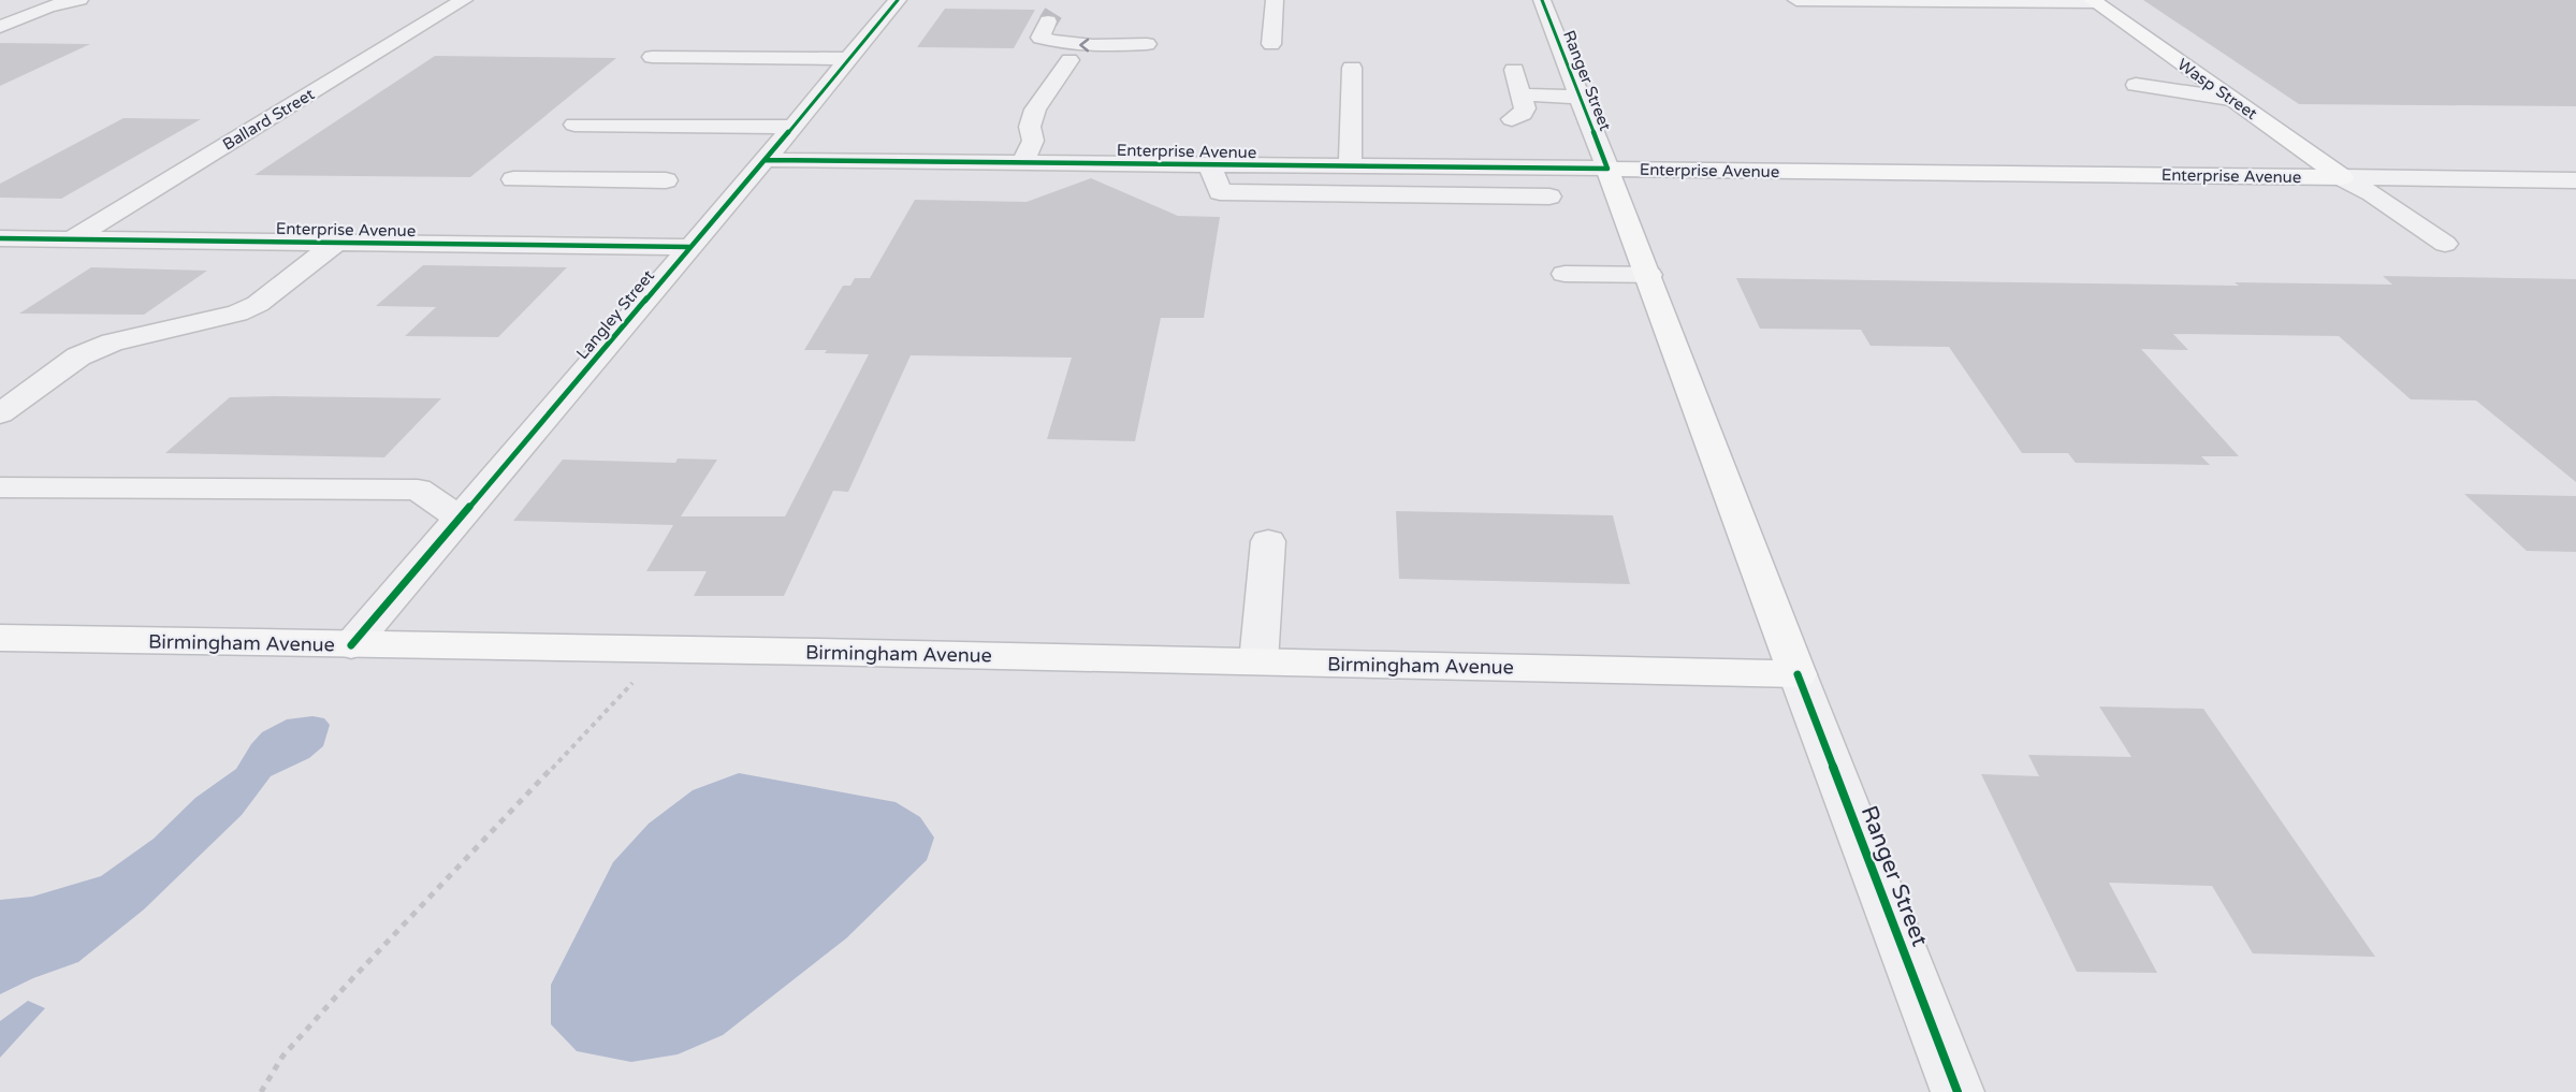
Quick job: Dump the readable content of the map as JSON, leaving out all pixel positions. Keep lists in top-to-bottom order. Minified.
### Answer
{"streets":{"main road":["Ranger Street","Wasp Street","Enterprise Avenue","Birmingham Avenue"],"street":["Ballard Street","Langley Street"]},"crossings":[["Ranger Street","Enterprise Avenue"],["Ranger Street","Birmingham Avenue"],["Wasp Street","Enterprise Avenue"],["Ballard Street","Enterprise Avenue"],["Enterprise Avenue","Langley Street"],["Langley Street","Birmingham Avenue"]]}
